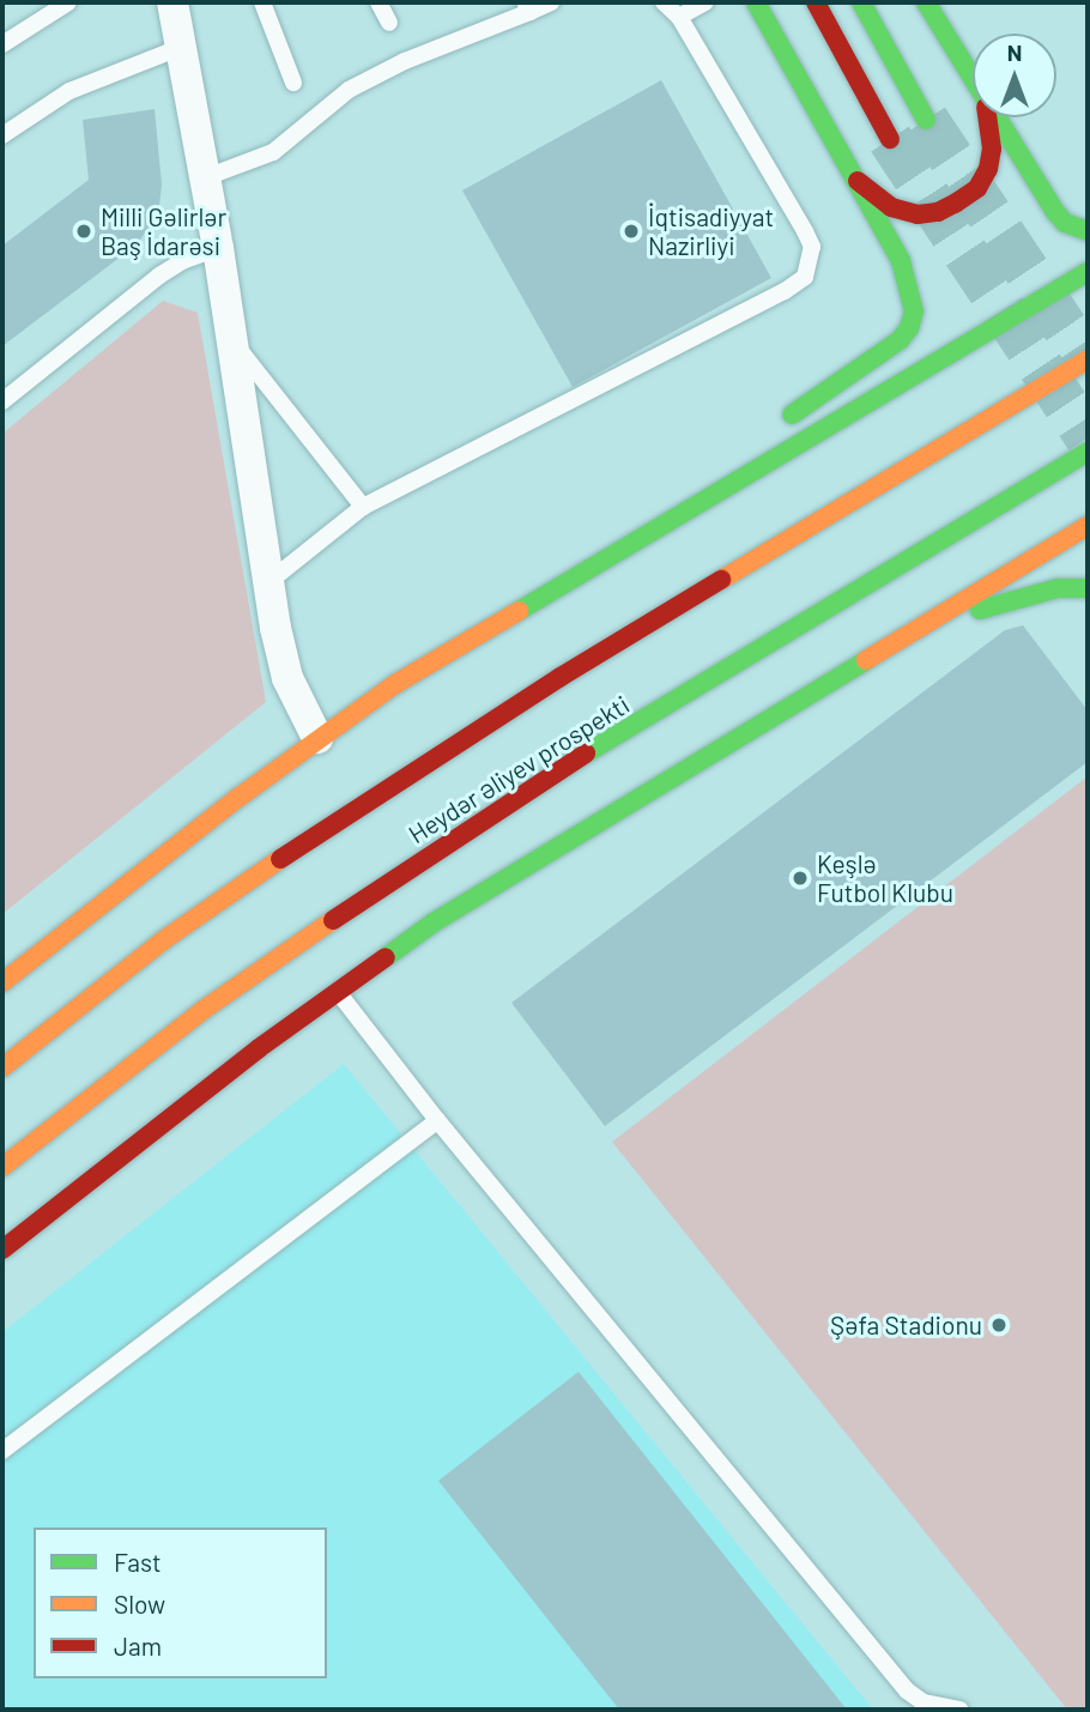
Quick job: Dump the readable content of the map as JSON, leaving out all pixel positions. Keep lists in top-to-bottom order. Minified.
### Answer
{"streets":{"main road":["Heydər Əliyev prospekti"]},"places":["Milli Gəlirlər Baş İdarəsi","İqtisadiyyat Nazirliyi","Keşlə Futbol Klubu","Şəfa Stadionu"],"legend":["Fast","Slow","Jam"],"north":"top"}
